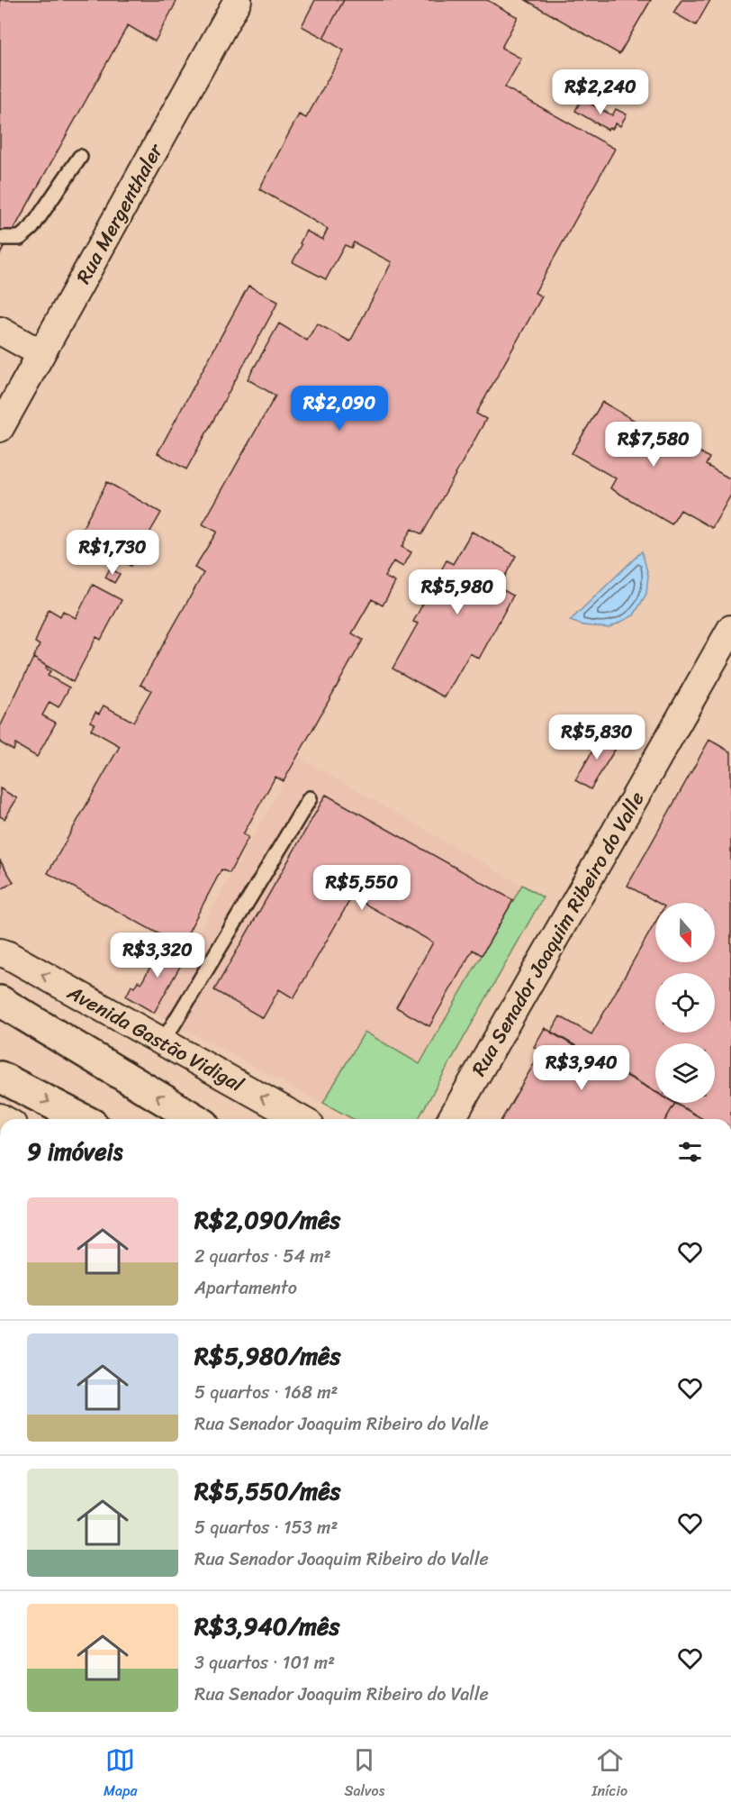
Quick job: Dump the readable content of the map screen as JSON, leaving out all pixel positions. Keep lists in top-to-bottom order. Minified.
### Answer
{"streets":{"street":["Rua Mergenthaler","Rua Senador Joaquim Ribeiro do Valle","Avenida Gastão Vidigal"]},"one_way":["Avenida Gastão Vidigal"],"north":"bottom","page":{"price":["R$2,240","R$2,090","R$7,580","R$1,730","R$5,980","R$5,830","R$5,550","R$3,320","R$3,940"],"heading":"9 imóveis","list":[{"name":"R$2,090/mês","note":"2 quartos · 54 m² · Apartamento"},{"name":"R$5,980/mês","note":"5 quartos · 168 m² · Rua Senador Joaquim Ribeiro do Valle"},{"name":"R$5,550/mês","note":"5 quartos · 153 m² · Rua Senador Joaquim Ribeiro do Valle"},{"name":"R$3,940/mês","note":"3 quartos · 101 m² · Rua Senador Joaquim Ribeiro do Valle"}],"tabs":["Mapa","Salvos","Início"]}}
